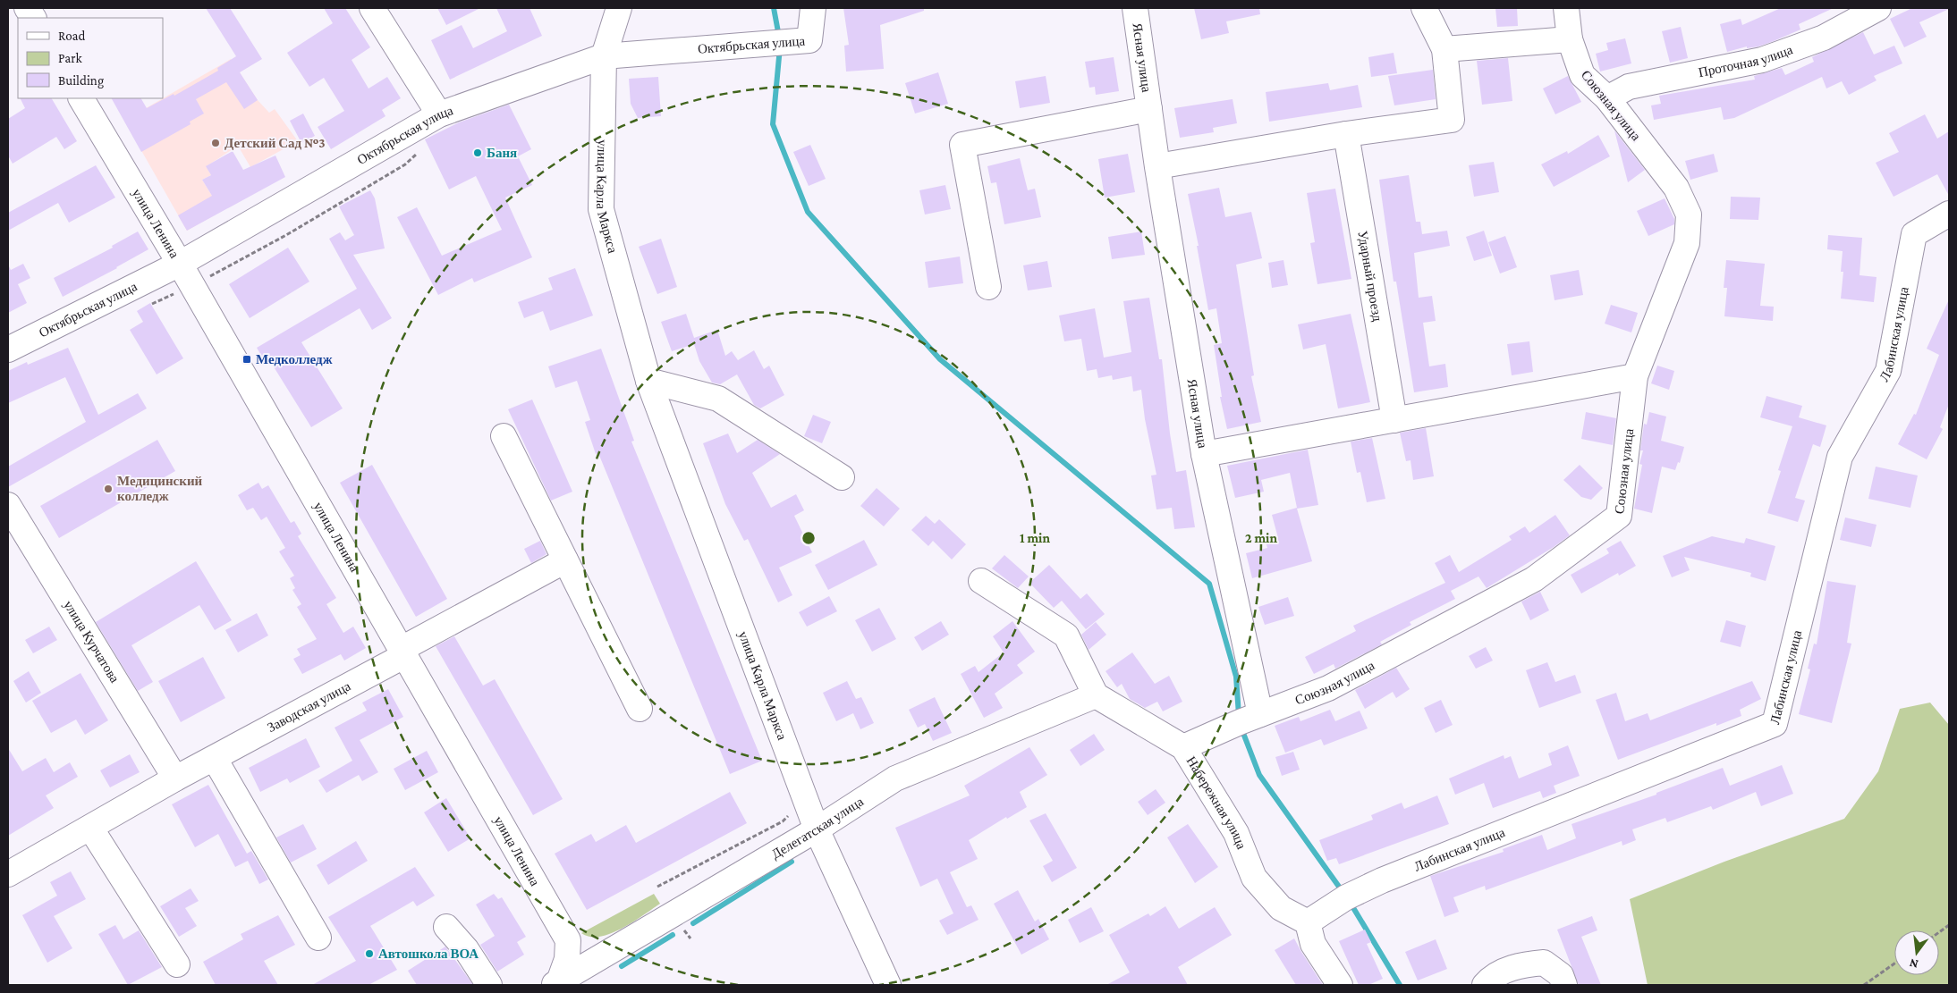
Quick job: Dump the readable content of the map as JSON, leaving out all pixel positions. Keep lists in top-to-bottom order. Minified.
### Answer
{"streets":{"street":["Октябрьская улица","Ясная улица","Проточная улица","Союзная улица","улица Карла Маркса","улица Ленина","Ударный проезд","Лабинская улица","улица Курчатова","Заводская улица","Набережная улица","Делегатская улица"]},"crossings":[["Октябрьская улица","улица Карла Маркса"],["Октябрьская улица","улица Ленина"],["Ясная улица","Союзная улица"],["Проточная улица","Союзная улица"],["Союзная улица","Набережная улица"],["улица Карла Маркса","Делегатская улица"],["улица Ленина","Заводская улица"],["улица Ленина","Делегатская улица"],["Лабинская улица","Набережная улица"],["улица Курчатова","Заводская улица"],["Набережная улица","Делегатская улица"]],"places":{"other":["Детский Сад №3","Баня","Медицинский колледж","Автошкола ВОА"],"transit":["Медколледж"]},"legend":["Road","Park","Building"],"north":"bottom","rings":["1 min","2 min"]}
